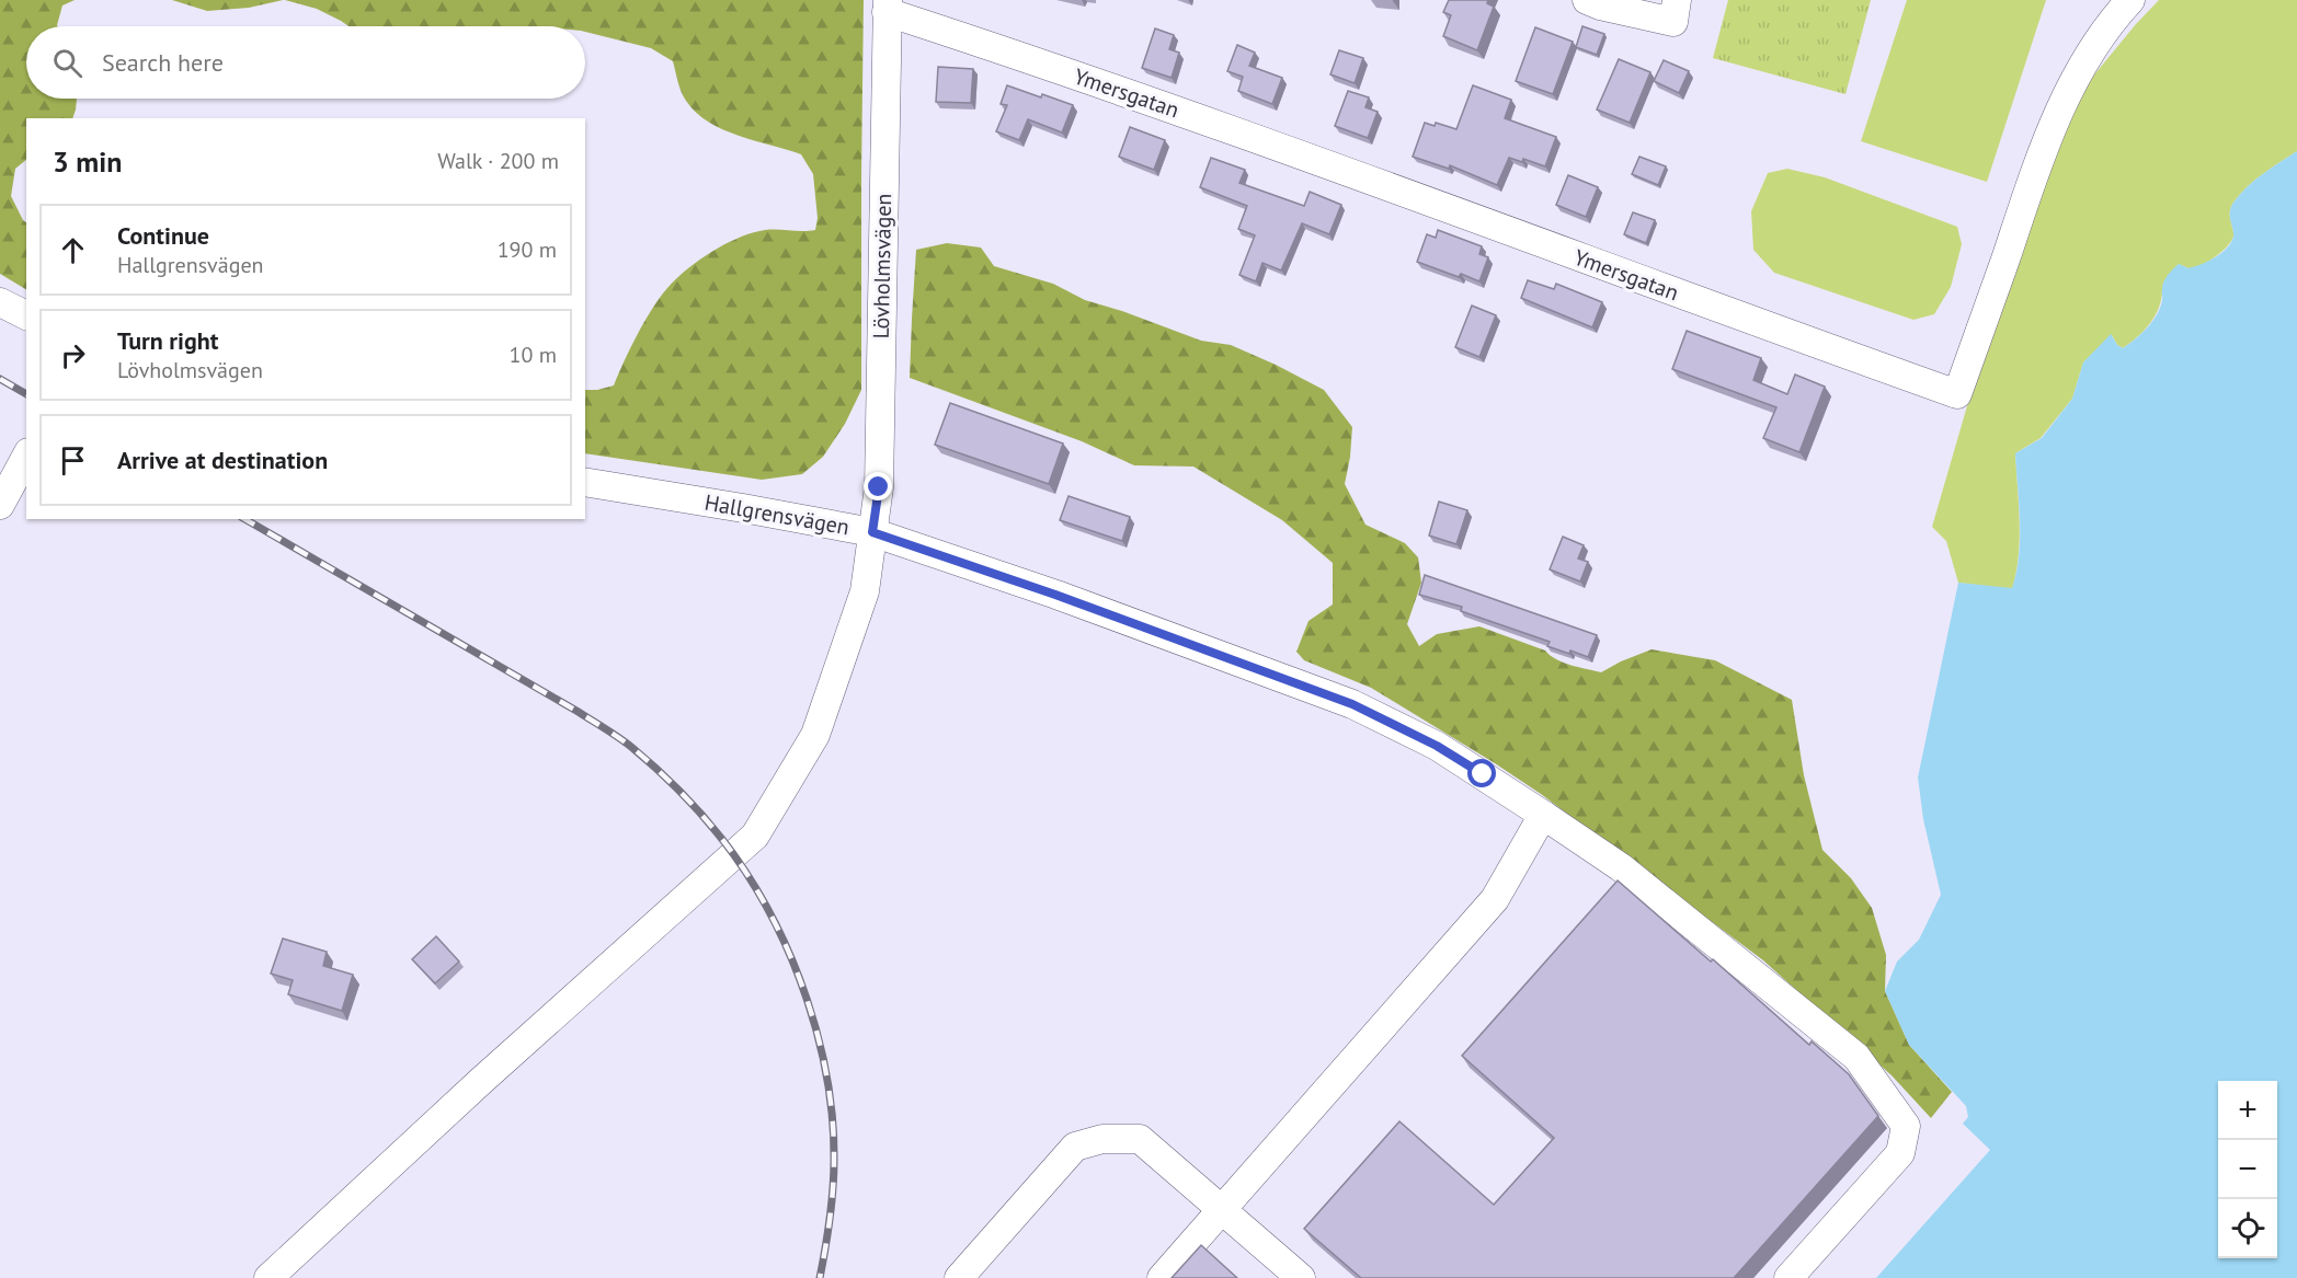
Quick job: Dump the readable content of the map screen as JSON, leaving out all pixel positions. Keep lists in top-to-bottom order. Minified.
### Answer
{"streets":{"street":["Ymersgatan","Lövholmsvägen","Hallgrensvägen"]},"crossings":[["Ymersgatan","Lövholmsvägen"],["Lövholmsvägen","Hallgrensvägen"]],"page":{"search":"Search here","heading":["3 min","Walk · 200 m"],"list":[["Continue","Hallgrensvägen","190 m"],["Turn right","Lövholmsvägen","10 m"],"Arrive at destination"],"map_buttons":["+","−"]}}
